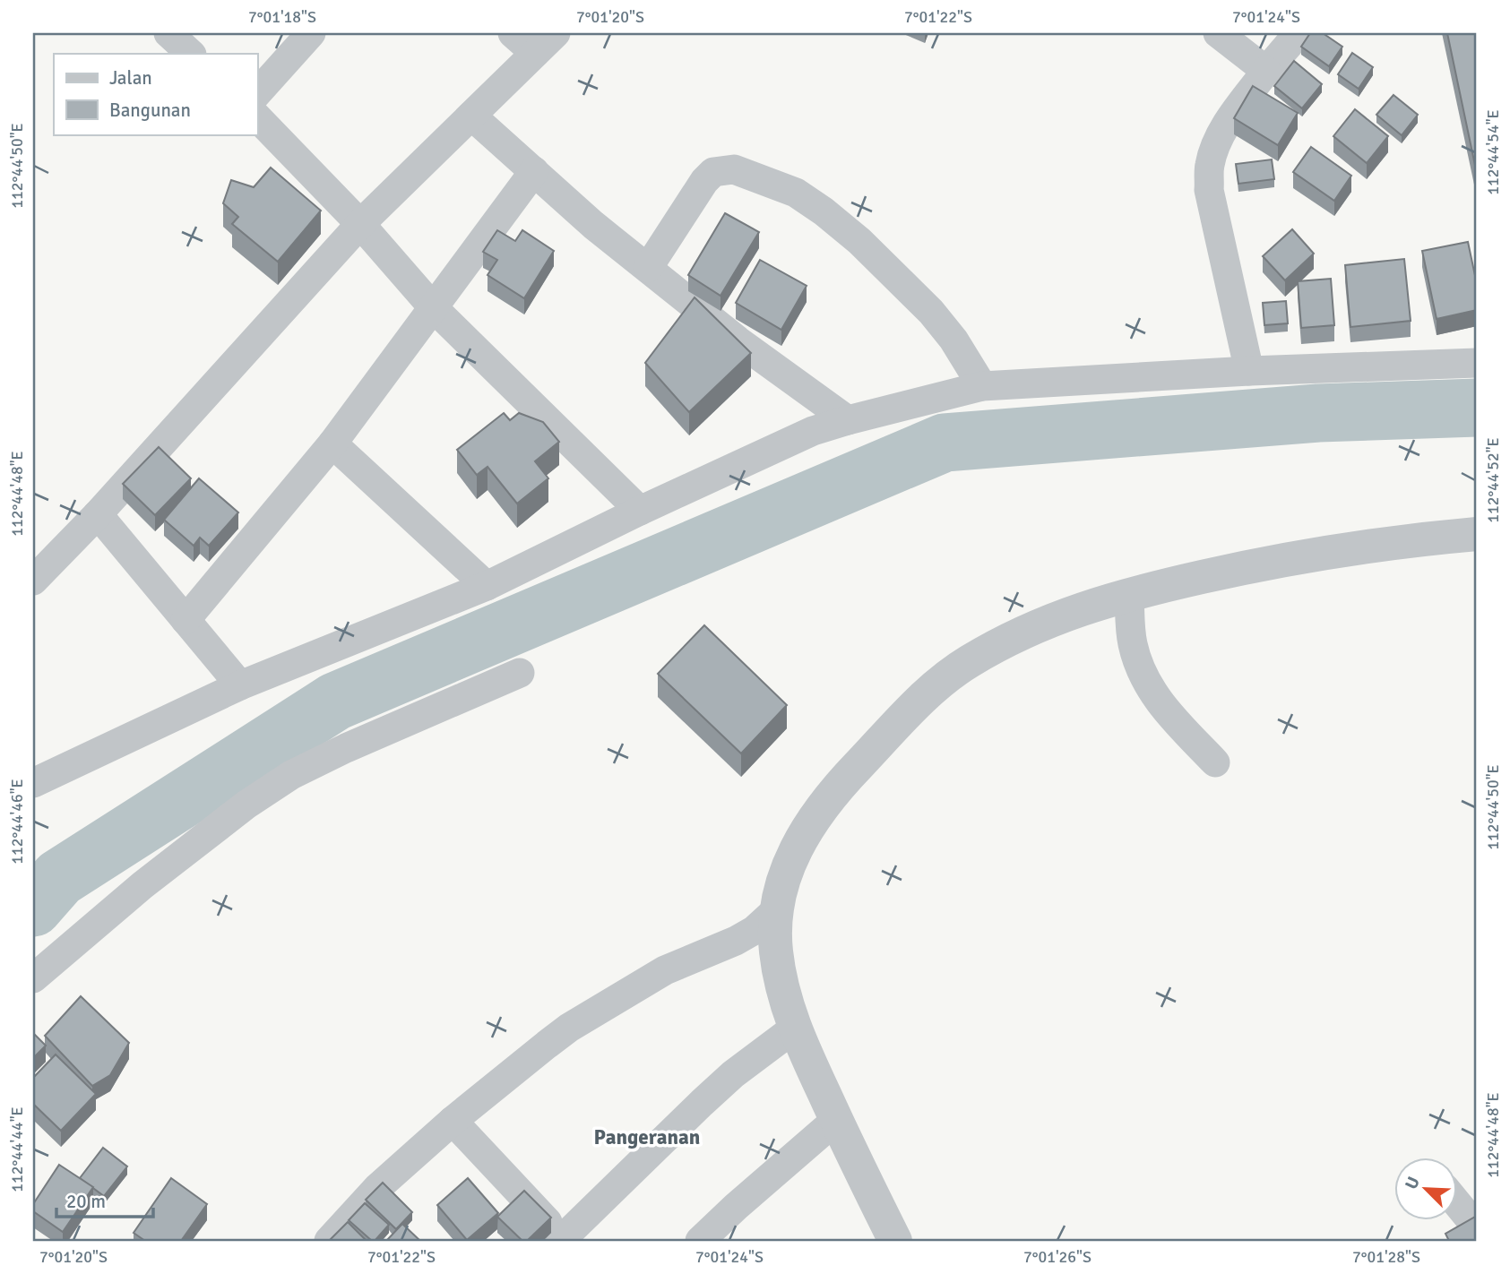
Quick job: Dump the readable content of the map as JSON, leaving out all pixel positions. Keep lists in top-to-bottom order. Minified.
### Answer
{"districts":["Pangeranan"],"legend":["Jalan","Bangunan"],"scale_bar":"20 m","north":"top left","coordinates":["7°01'18\"S","7°01'20\"S","7°01'22\"S","7°01'24\"S","112°44'54\"E","112°44'50\"E","112°44'52\"E","112°44'48\"E","112°44'46\"E","112°44'44\"E","7°01'26\"S","7°01'28\"S"]}
